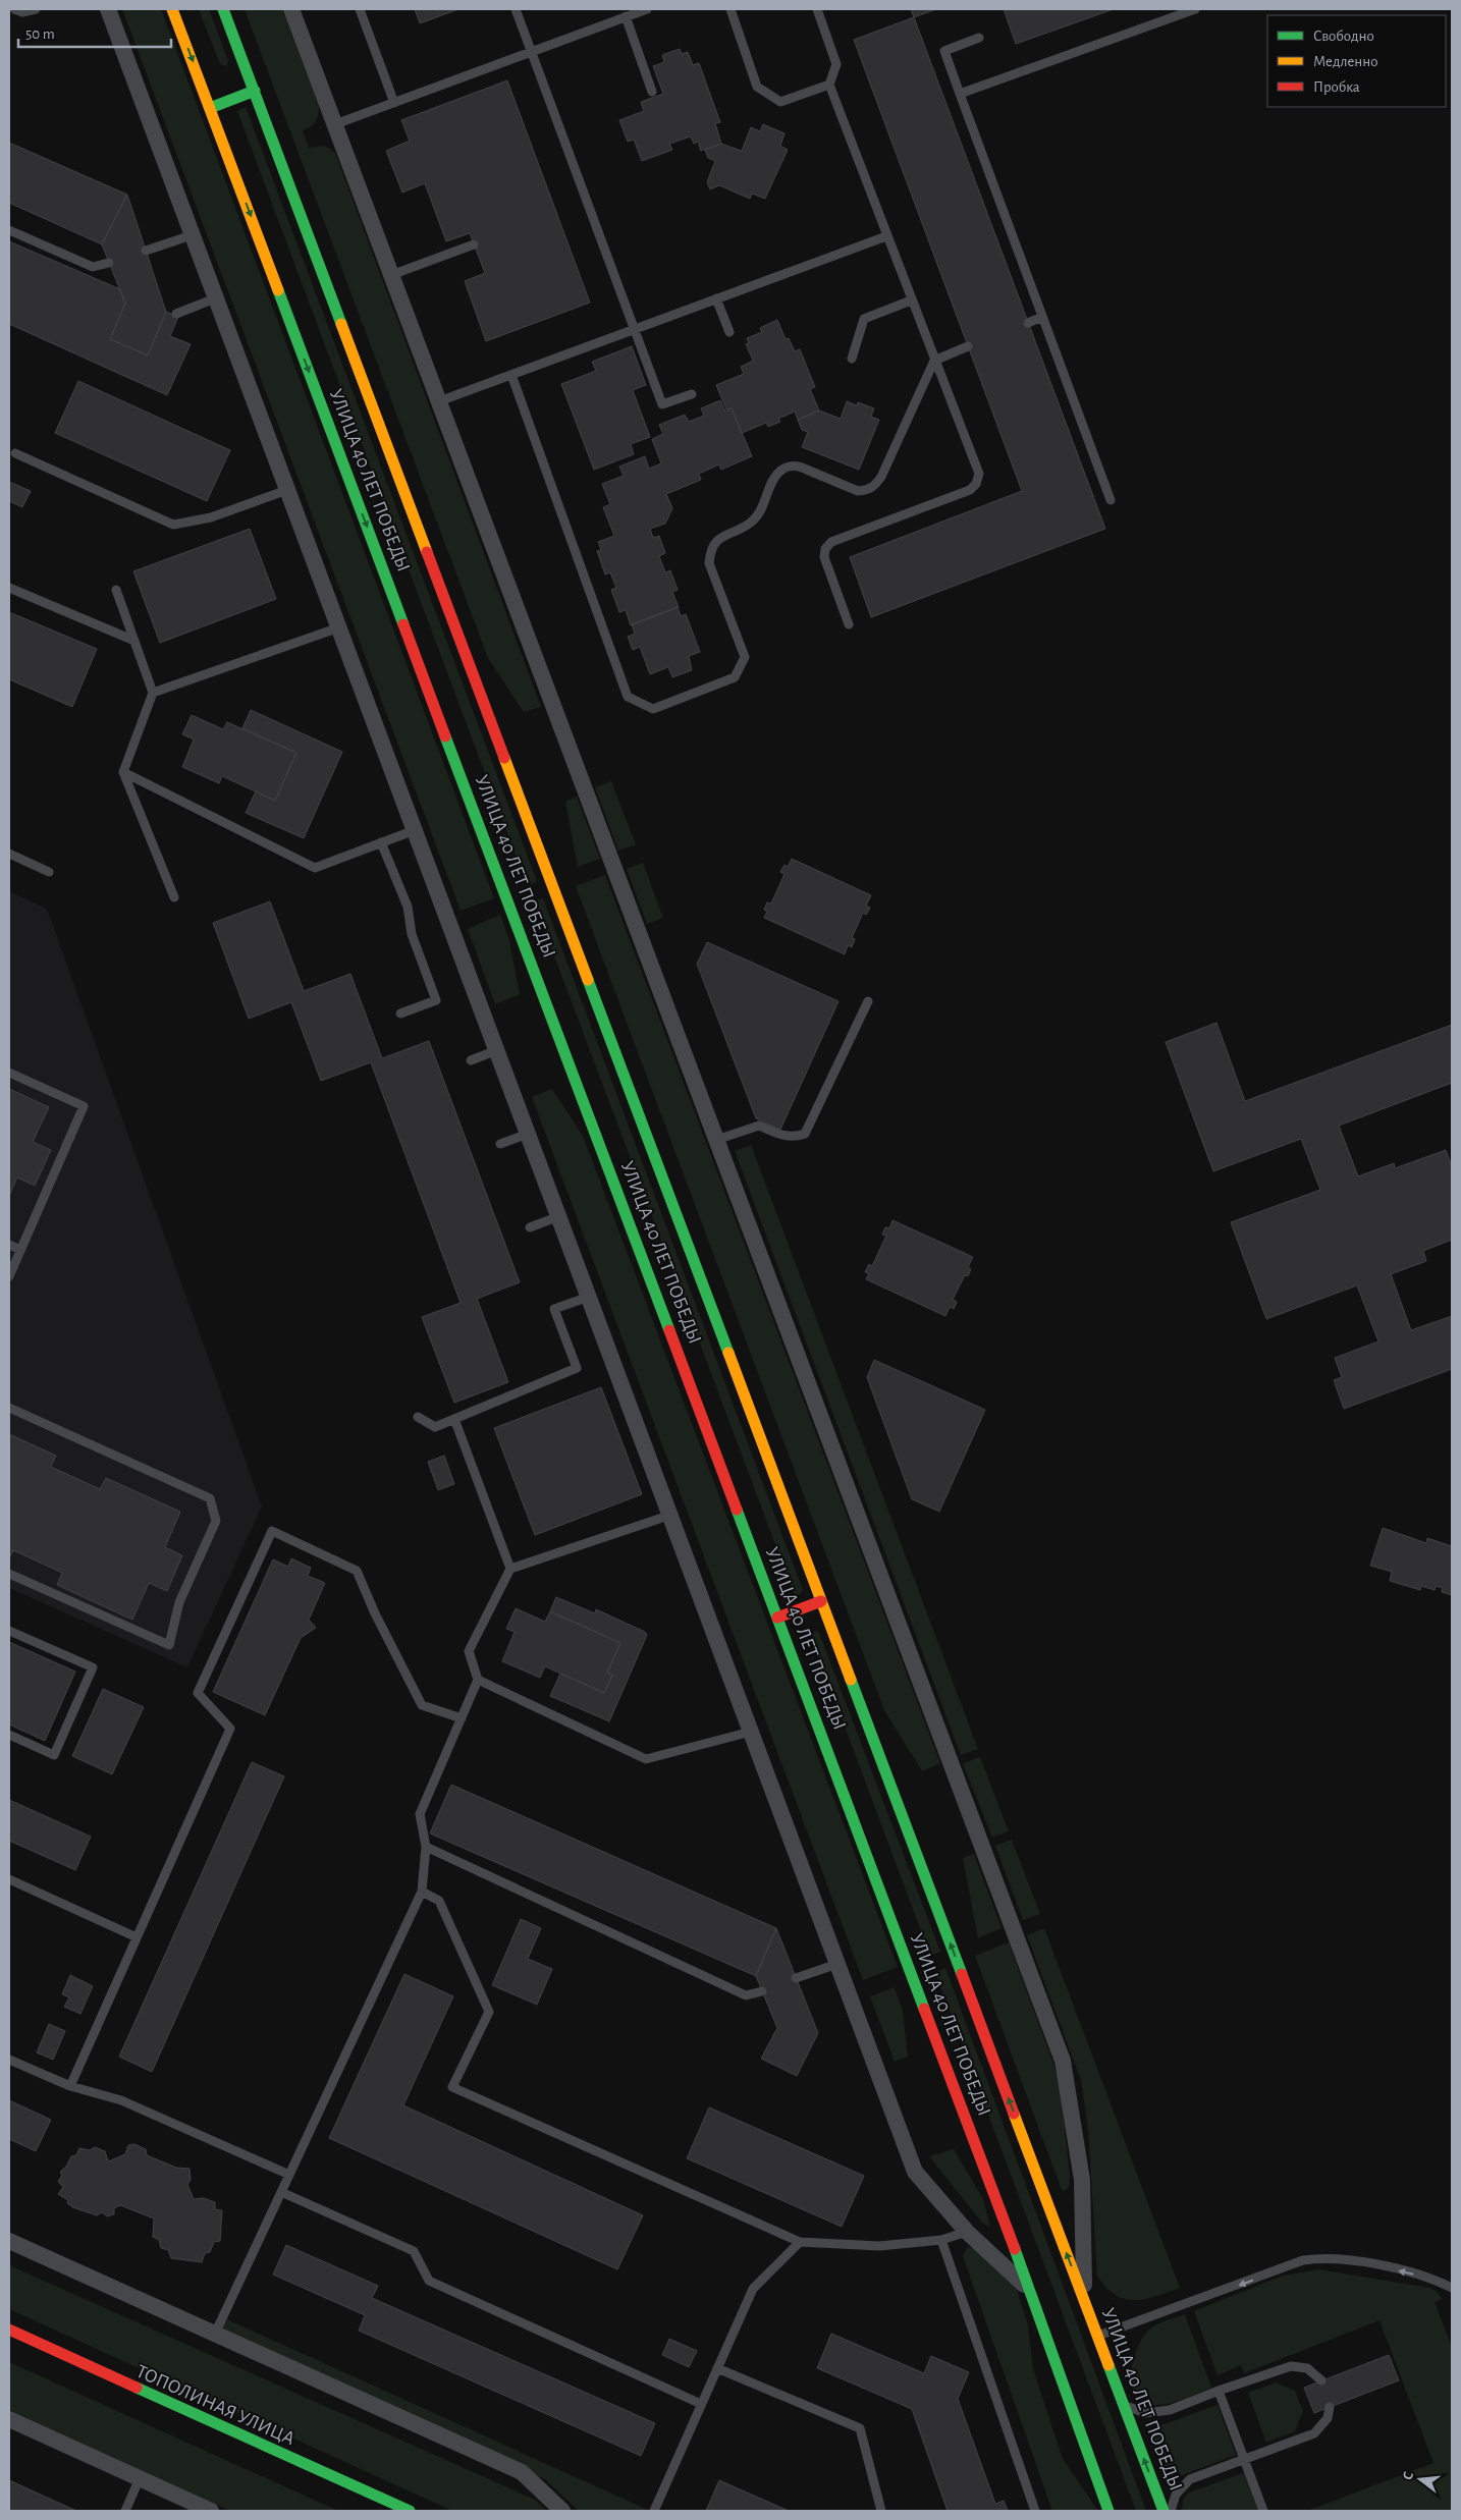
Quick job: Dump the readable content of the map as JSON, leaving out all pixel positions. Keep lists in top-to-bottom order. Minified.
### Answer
{"streets":{"main road":["УЛИЦА 40 ЛЕТ ПОБЕДЫ","ТОПОЛИНАЯ УЛИЦА"]},"legend":["Свободно","Медленно","Пробка"],"scale_bar":"50 m","north":"left"}
